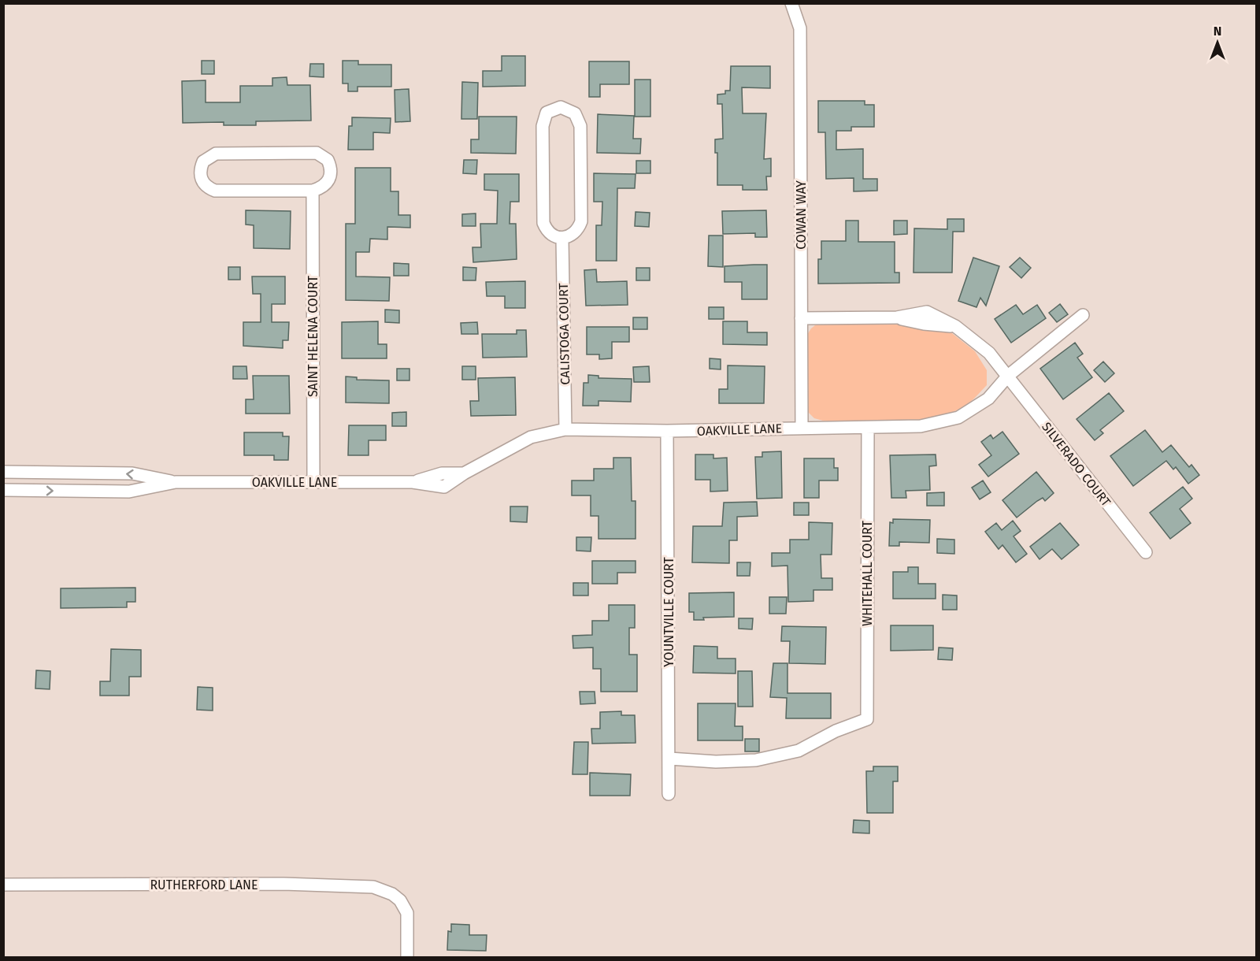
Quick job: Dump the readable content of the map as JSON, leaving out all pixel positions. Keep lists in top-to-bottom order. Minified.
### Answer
{"streets":{"street":["COWAN WAY","CALISTOGA COURT","SAINT HELENA COURT","OAKVILLE LANE","SILVERADO COURT","WHITEHALL COURT","YOUNTVILLE COURT","RUTHERFORD LANE"]},"crossings":[["COWAN WAY","OAKVILLE LANE"],["COWAN WAY","SILVERADO COURT"],["CALISTOGA COURT","OAKVILLE LANE"],["SAINT HELENA COURT","OAKVILLE LANE"],["OAKVILLE LANE","SILVERADO COURT"],["OAKVILLE LANE","WHITEHALL COURT"],["OAKVILLE LANE","YOUNTVILLE COURT"],["WHITEHALL COURT","YOUNTVILLE COURT"]],"north":"top"}
